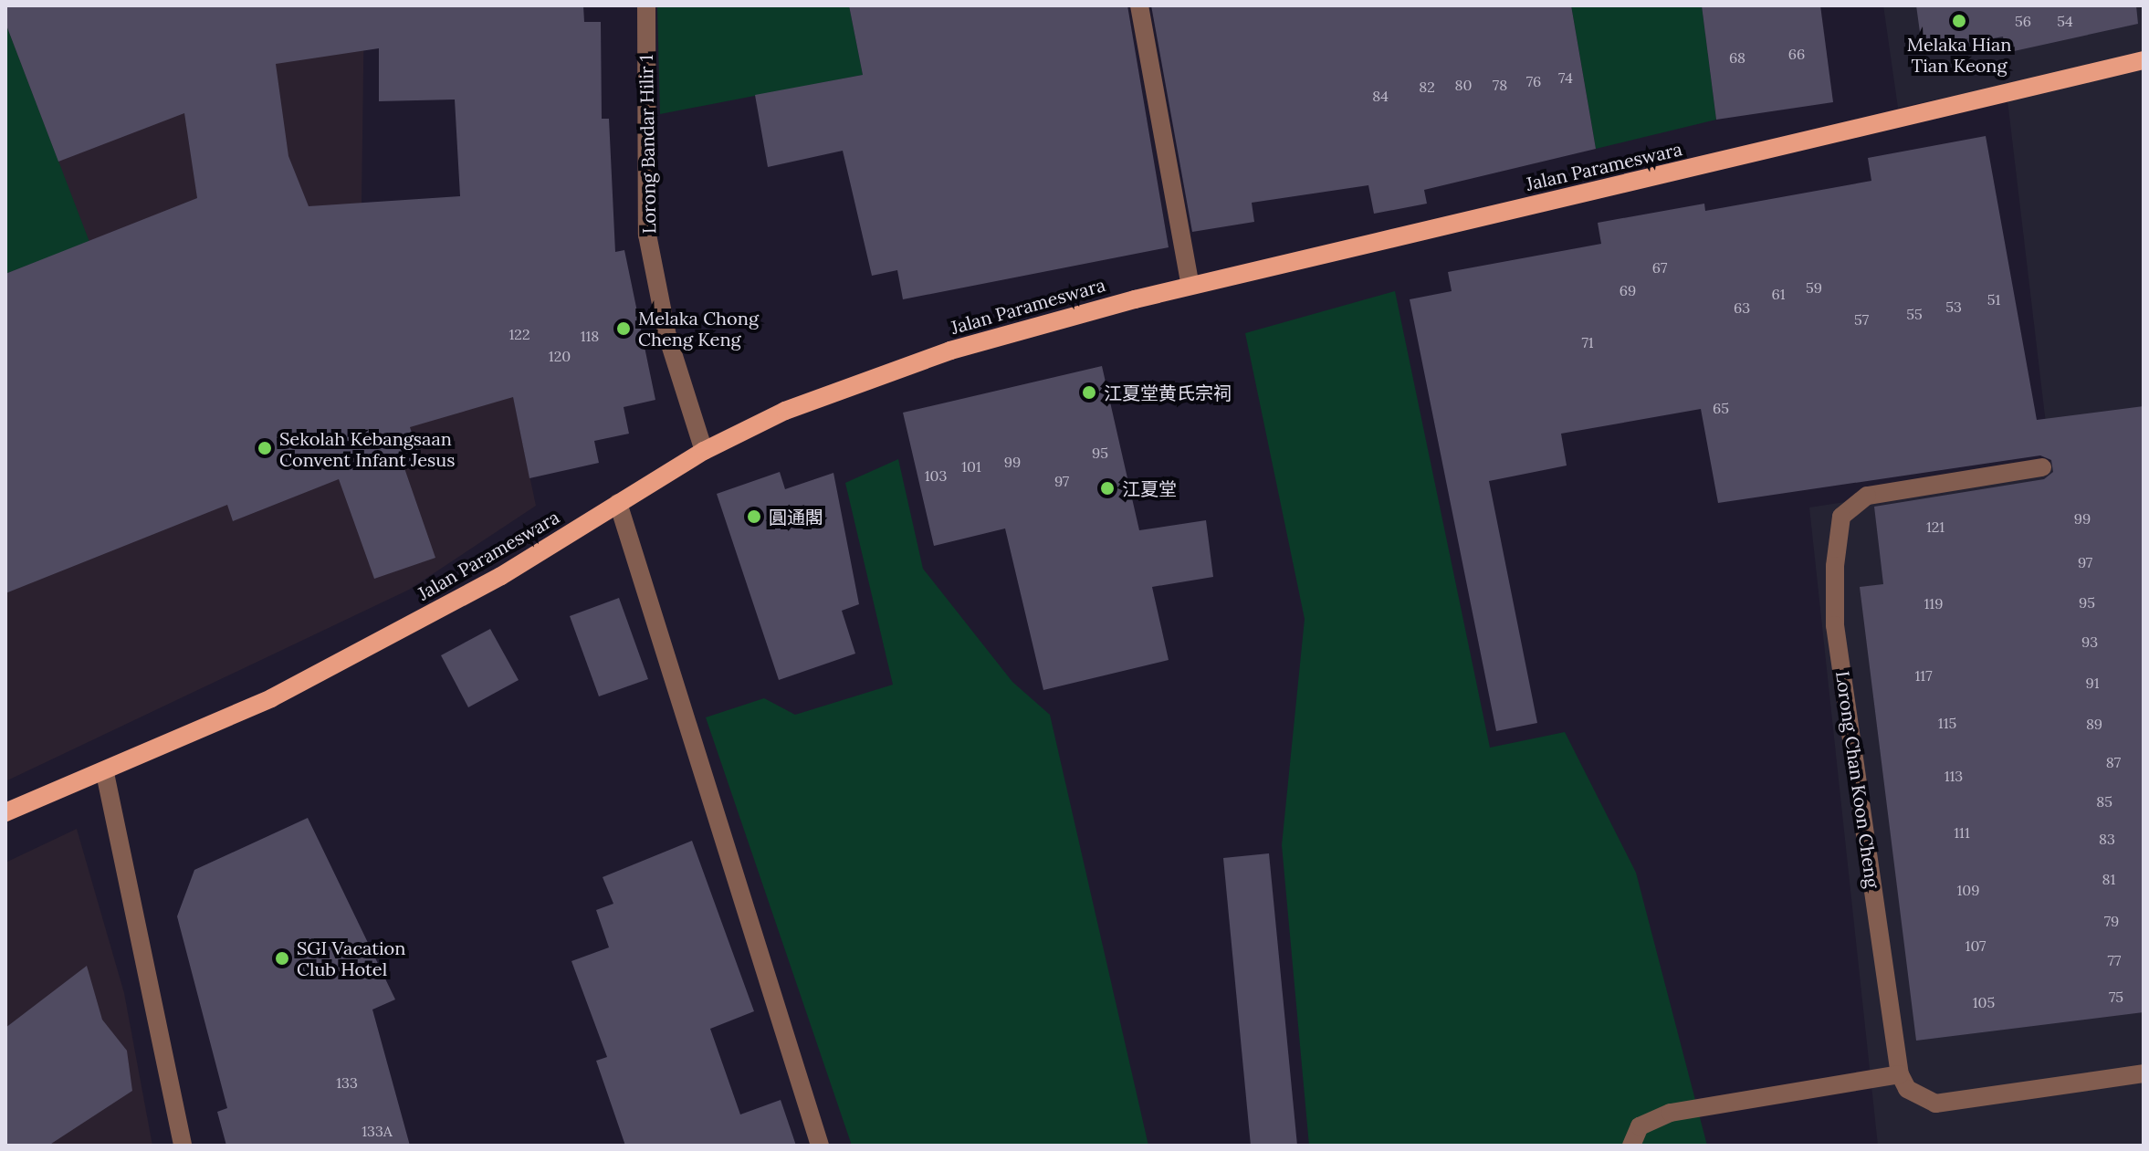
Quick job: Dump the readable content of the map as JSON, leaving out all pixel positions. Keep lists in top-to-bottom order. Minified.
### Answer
{"streets":{"main road":["Jalan Parameswara"],"street":["Lorong Bandar Hilir 1","Lorong Chan Koon Cheng"]},"crossings":[["Lorong Bandar Hilir 1","Jalan Parameswara"]],"places":["Melaka Hian Tian Keong","Melaka Chong Cheng Keng","江夏堂黄氏宗祠","Sekolah Kebangsaan Convent Infant Jesus","江夏堂","圓通閣","SGI Vacation Club Hotel"],"house_numbers":["56","54","66","68","74","76","80","78","82","84","67","59","69","61","51","53","63","55","57","122","118","71","120","65","95","99","101","103","97","99","121","97","95","119","93","117","91","115","89","87","113","85","111","83","81","109","79","107","77","75","105","133","133A"]}
